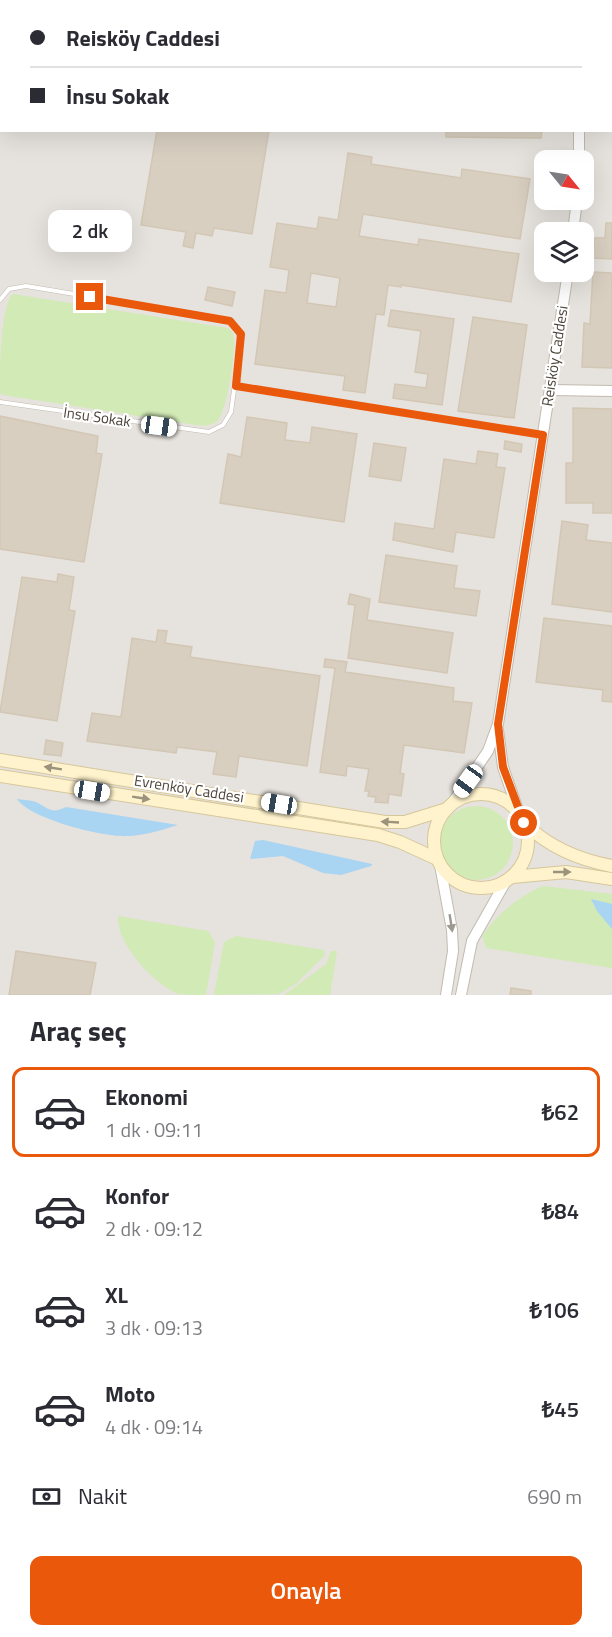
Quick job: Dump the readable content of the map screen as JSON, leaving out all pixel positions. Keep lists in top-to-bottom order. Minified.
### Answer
{"streets":{"main road":["Evrenköy Caddesi"],"street":["Reisköy Caddesi"],"lane":["İnsu Sokak"]},"crossings":[["Reisköy Caddesi","Evrenköy Caddesi"]],"north":"bottom right","page":{"banner":["Reisköy Caddesi","İnsu Sokak"],"bubble":"2 dk","heading":"Araç seç","list":[{"name":"Ekonomi","note":"1 dk · 09:11","value":"₺62"},{"name":"Konfor","note":"2 dk · 09:12","value":"₺84"},{"name":"XL","note":"3 dk · 09:13","value":"₺106"},{"name":"Moto","note":"4 dk · 09:14","value":"₺45"}],"pay":["Nakit","690 m"],"buttons":"Onayla"}}
